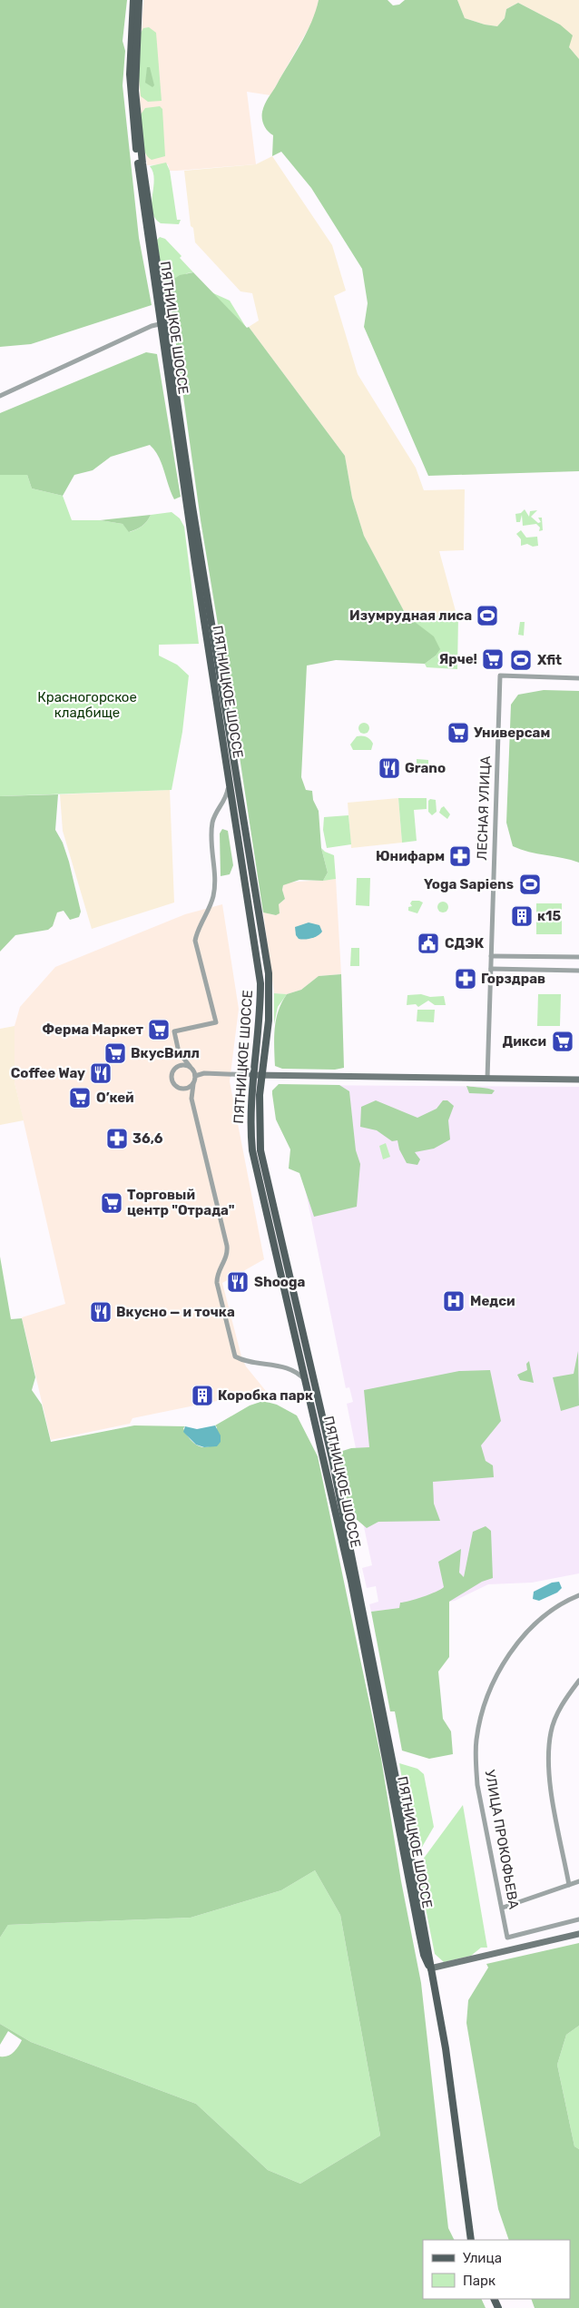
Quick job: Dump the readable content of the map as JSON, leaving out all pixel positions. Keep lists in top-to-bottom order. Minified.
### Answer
{"streets":{"main road":["ПЯТНИЦКОЕ ШОССЕ"],"street":["ЛЕСНАЯ УЛИЦА","УЛИЦА ПРОКОФЬЕВА"]},"parks":["Красногорское кладбище"],"places":{"sports":["Изумрудная лиса","Xfit","Yoga Sapiens"],"supermarket":["Ярче!","Универсам","Ферма Маркет","Дикси","ВкусВилл","О’кей","Торговый центр \"Отрада\""],"restaurant":["Grano","Coffee Way","Shooga","Вкусно — и точка"],"pharmacy":["Юнифарм","Горздрав","36,6"],"building":["к15","Коробка парк"],"public building":["СДЭК"],"hospital":["Медси"]},"legend":["Улица","Парк"]}
